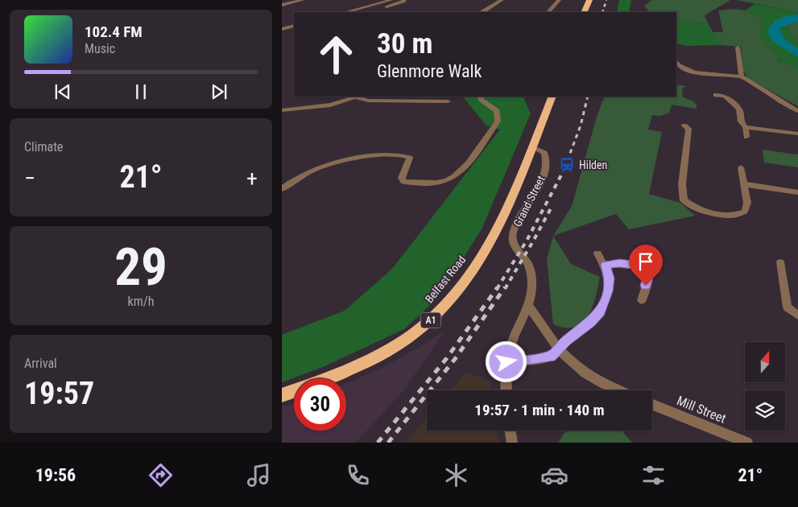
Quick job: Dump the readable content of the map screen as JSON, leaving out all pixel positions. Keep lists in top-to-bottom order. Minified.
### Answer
{"streets":{"highway":["Belfast Road","A1"],"street":["Grand Street","Mill Street"]},"crossings":[["Grand Street","Belfast Road"],["Grand Street","A1"],["Belfast Road","A1"]],"places":{"station":["Hilden"]},"north":"top","page":{"turn":["30 m","Glenmore Walk"],"song":["102.4 FM","Music"],"tile":["Climate",["29","km/h"],["Arrival","19:57"]],"heat":["−","21°","+"],"limit":"30","trip":"19:57 · 1 min · 140 m","tabs":["19:56","21°"]}}
